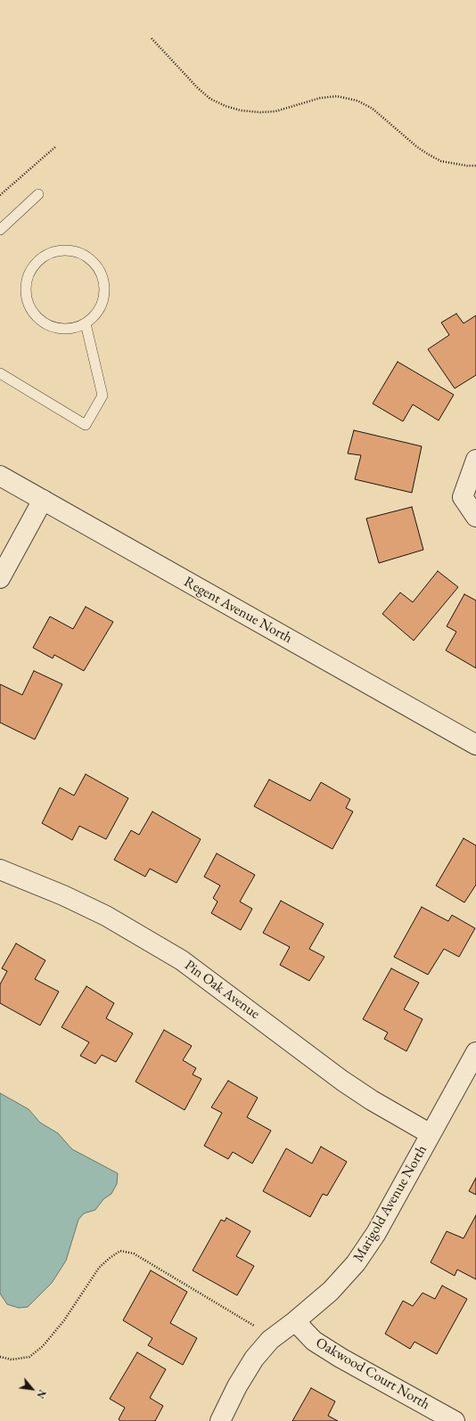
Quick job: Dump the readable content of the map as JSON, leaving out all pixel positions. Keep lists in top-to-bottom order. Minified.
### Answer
{"streets":{"street":["Regent Avenue North","Pin Oak Avenue","Marigold Avenue North","Oakwood Court North"]},"crossings":[["Pin Oak Avenue","Marigold Avenue North"],["Marigold Avenue North","Oakwood Court North"]],"north":"bottom right"}
